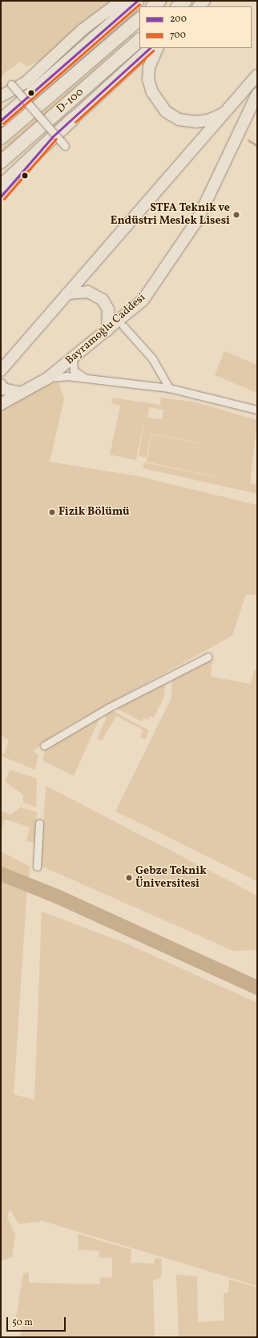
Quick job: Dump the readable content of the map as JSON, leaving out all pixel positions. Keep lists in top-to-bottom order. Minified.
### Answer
{"streets":{"highway":["D-100"],"main road":["Bayramoğlu Caddesi"]},"places":["STFA Teknik ve Endüstri Meslek Lisesi","Fizik Bölümü","Gebze Teknik Üniversitesi"],"lines":["transit line 200","transit line 700"],"legend":["200","700"],"scale_bar":"50 m"}
